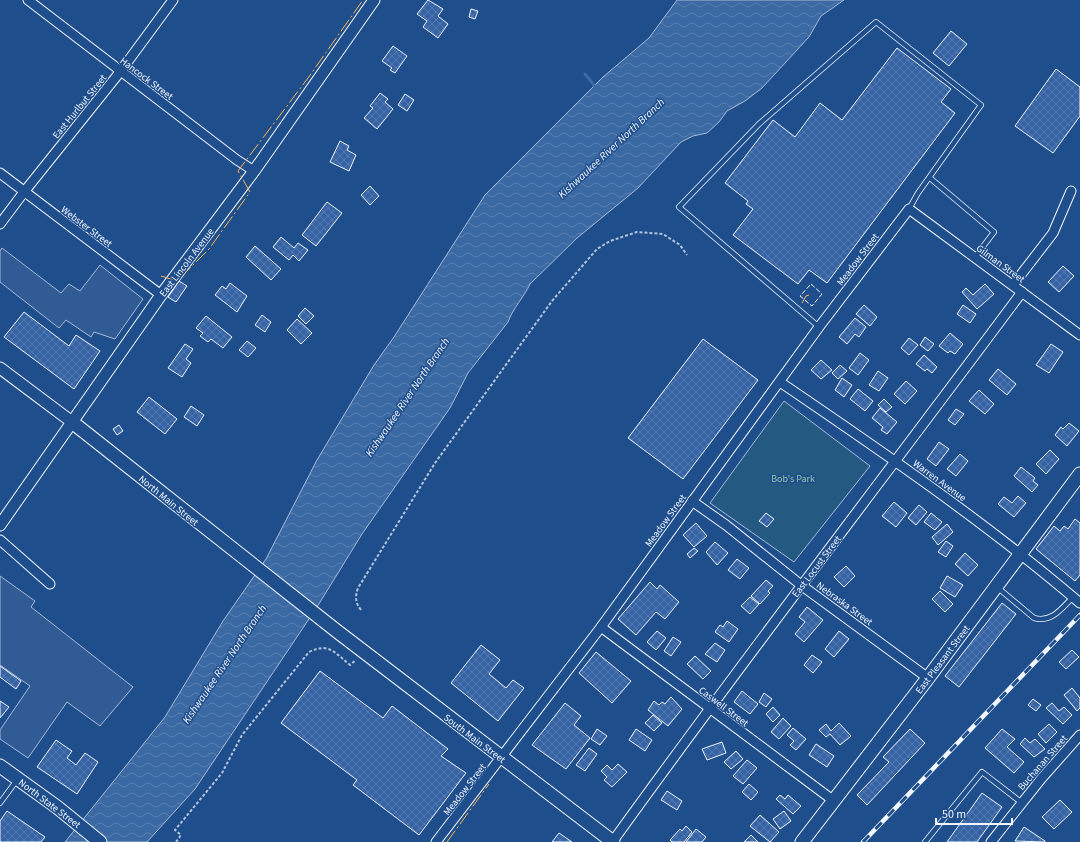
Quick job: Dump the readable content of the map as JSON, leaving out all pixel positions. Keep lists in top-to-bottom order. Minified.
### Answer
{"streets":{"main road":["North Main Street","East Pleasant Street","South Main Street","North State Street"],"street":["Hancock Street","East Hurlbut Street","Webster Street","Meadow Street","East Lincoln Avenue","Gilman Street","Warren Avenue","East Locust Street","Nebraska Street","Caswell Street","Buchanan Street"]},"crossings":[["Hancock Street","East Hurlbut Street"],["Hancock Street","East Lincoln Avenue"],["East Hurlbut Street","Webster Street"],["Webster Street","East Lincoln Avenue"],["Meadow Street","Gilman Street"],["Meadow Street","Warren Avenue"],["Meadow Street","Nebraska Street"],["Meadow Street","Caswell Street"],["Meadow Street","South Main Street"],["East Lincoln Avenue","North Main Street"],["Gilman Street","East Locust Street"],["Warren Avenue","East Locust Street"],["Warren Avenue","East Pleasant Street"],["North Main Street","South Main Street"],["East Locust Street","Nebraska Street"],["East Locust Street","Caswell Street"],["East Locust Street","South Main Street"],["Nebraska Street","East Pleasant Street"],["East Pleasant Street","Caswell Street"]],"water":["Kishwaukee River North Branch"],"parks":["Bob's Park"],"scale_bar":"50 m"}
